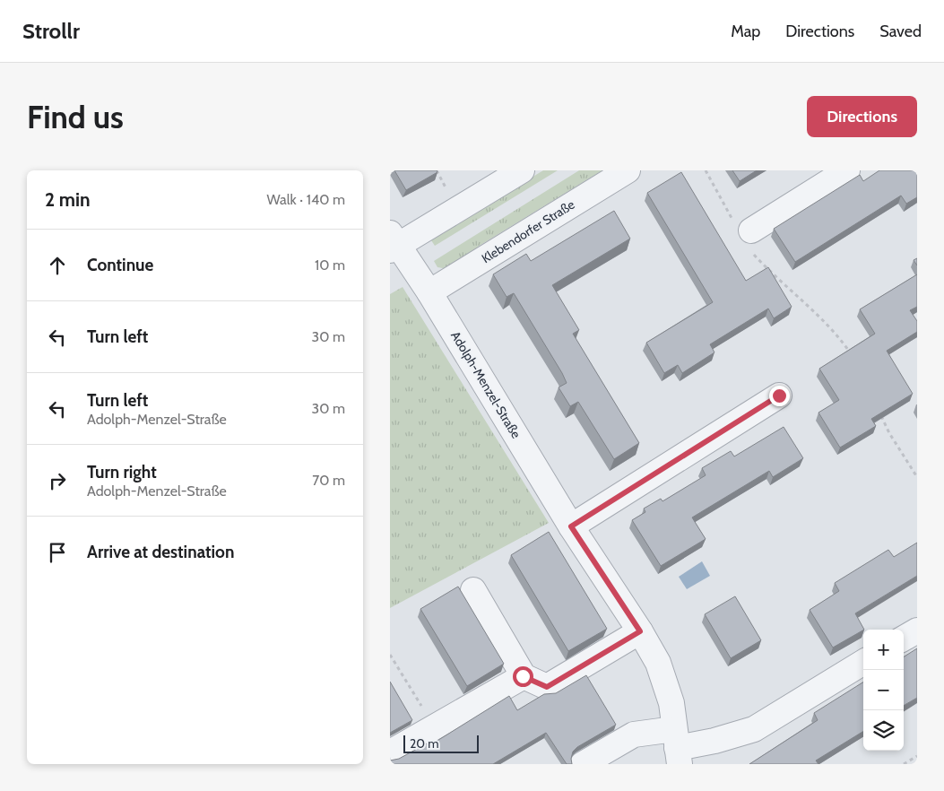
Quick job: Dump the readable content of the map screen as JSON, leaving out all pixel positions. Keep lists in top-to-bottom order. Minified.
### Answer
{"streets":{"street":["Klebendorfer Straße","Adolph-Menzel-Straße"]},"crossings":[["Klebendorfer Straße","Adolph-Menzel-Straße"]],"scale_bar":"20 m","page":{"header":"Strollr","nav":["Map","Directions","Saved"],"buttons":"Directions","title":"Find us","heading":["2 min","Walk · 140 m"],"list":[["Continue","10 m"],["Turn left","30 m"],["Turn left","Adolph-Menzel-Straße","30 m"],["Turn right","Adolph-Menzel-Straße","70 m"],"Arrive at destination"],"map_buttons":["+","−"],"scale":"20 m"}}
